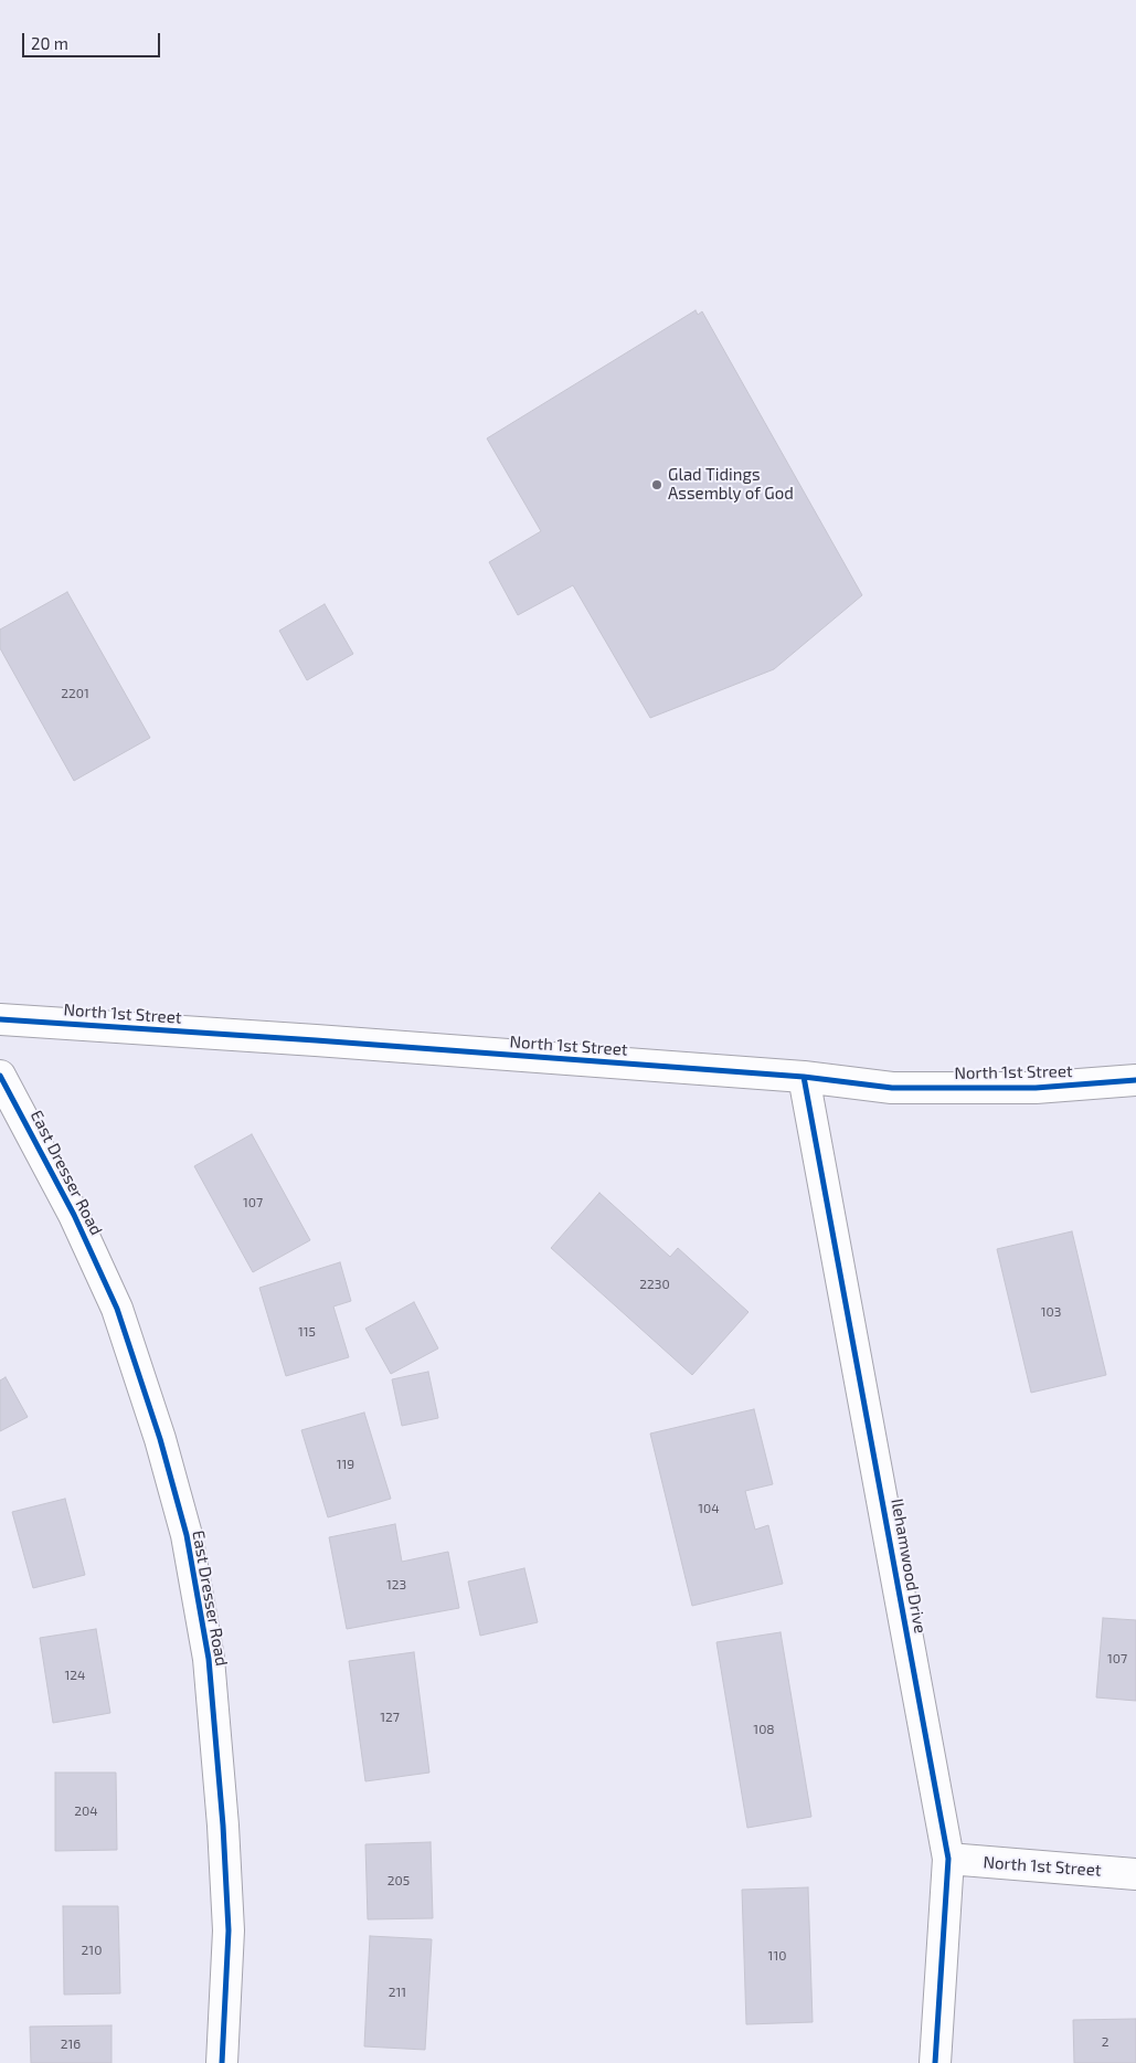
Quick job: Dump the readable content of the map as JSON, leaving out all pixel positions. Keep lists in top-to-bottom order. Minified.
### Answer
{"streets":{"street":["North 1st Street","East Dresser Road","Ilehamwood Drive"]},"crossings":[["North 1st Street","Ilehamwood Drive"]],"places":["Glad Tidings Assembly of God"],"house_numbers":["2201","107","2230","103","115","119","104","123","107","124","127","108","204","205","210","110","211","2","216"],"scale_bar":"20 m"}
